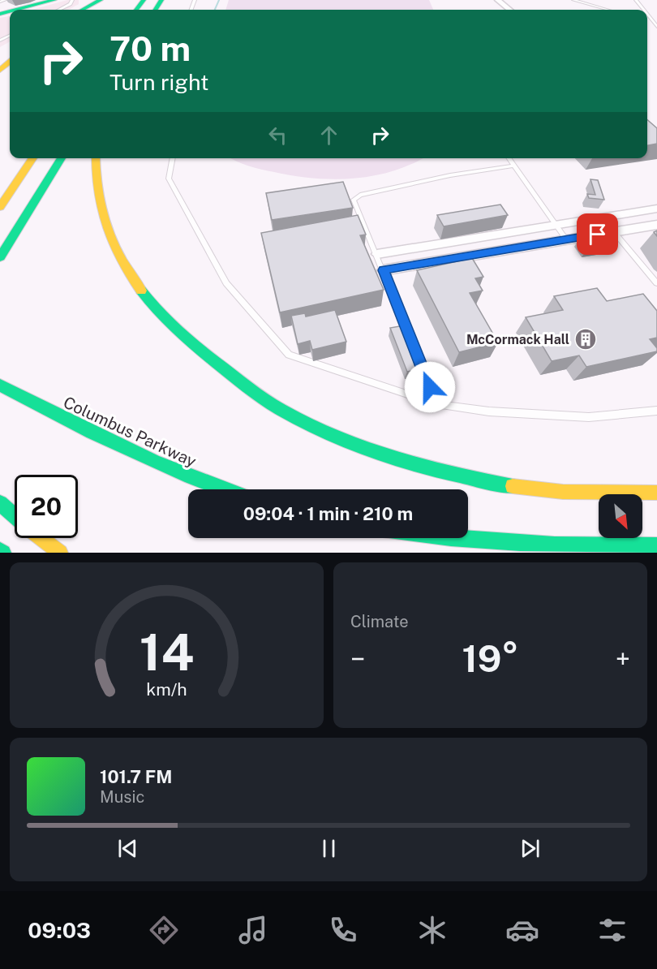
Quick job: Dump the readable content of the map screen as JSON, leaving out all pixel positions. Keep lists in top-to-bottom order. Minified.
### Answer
{"streets":{"main road":["Columbus Parkway"]},"places":{"building":["McCormack Hall"]},"north":"bottom right","page":{"turn":["70 m","Turn right"],"limit":"20","trip":"09:04 · 1 min · 210 m","tile":"Climate","heat":["−","19°","+"],"song":["101.7 FM","Music"],"tabs":"09:03","gauge":["14","km/h"]}}
